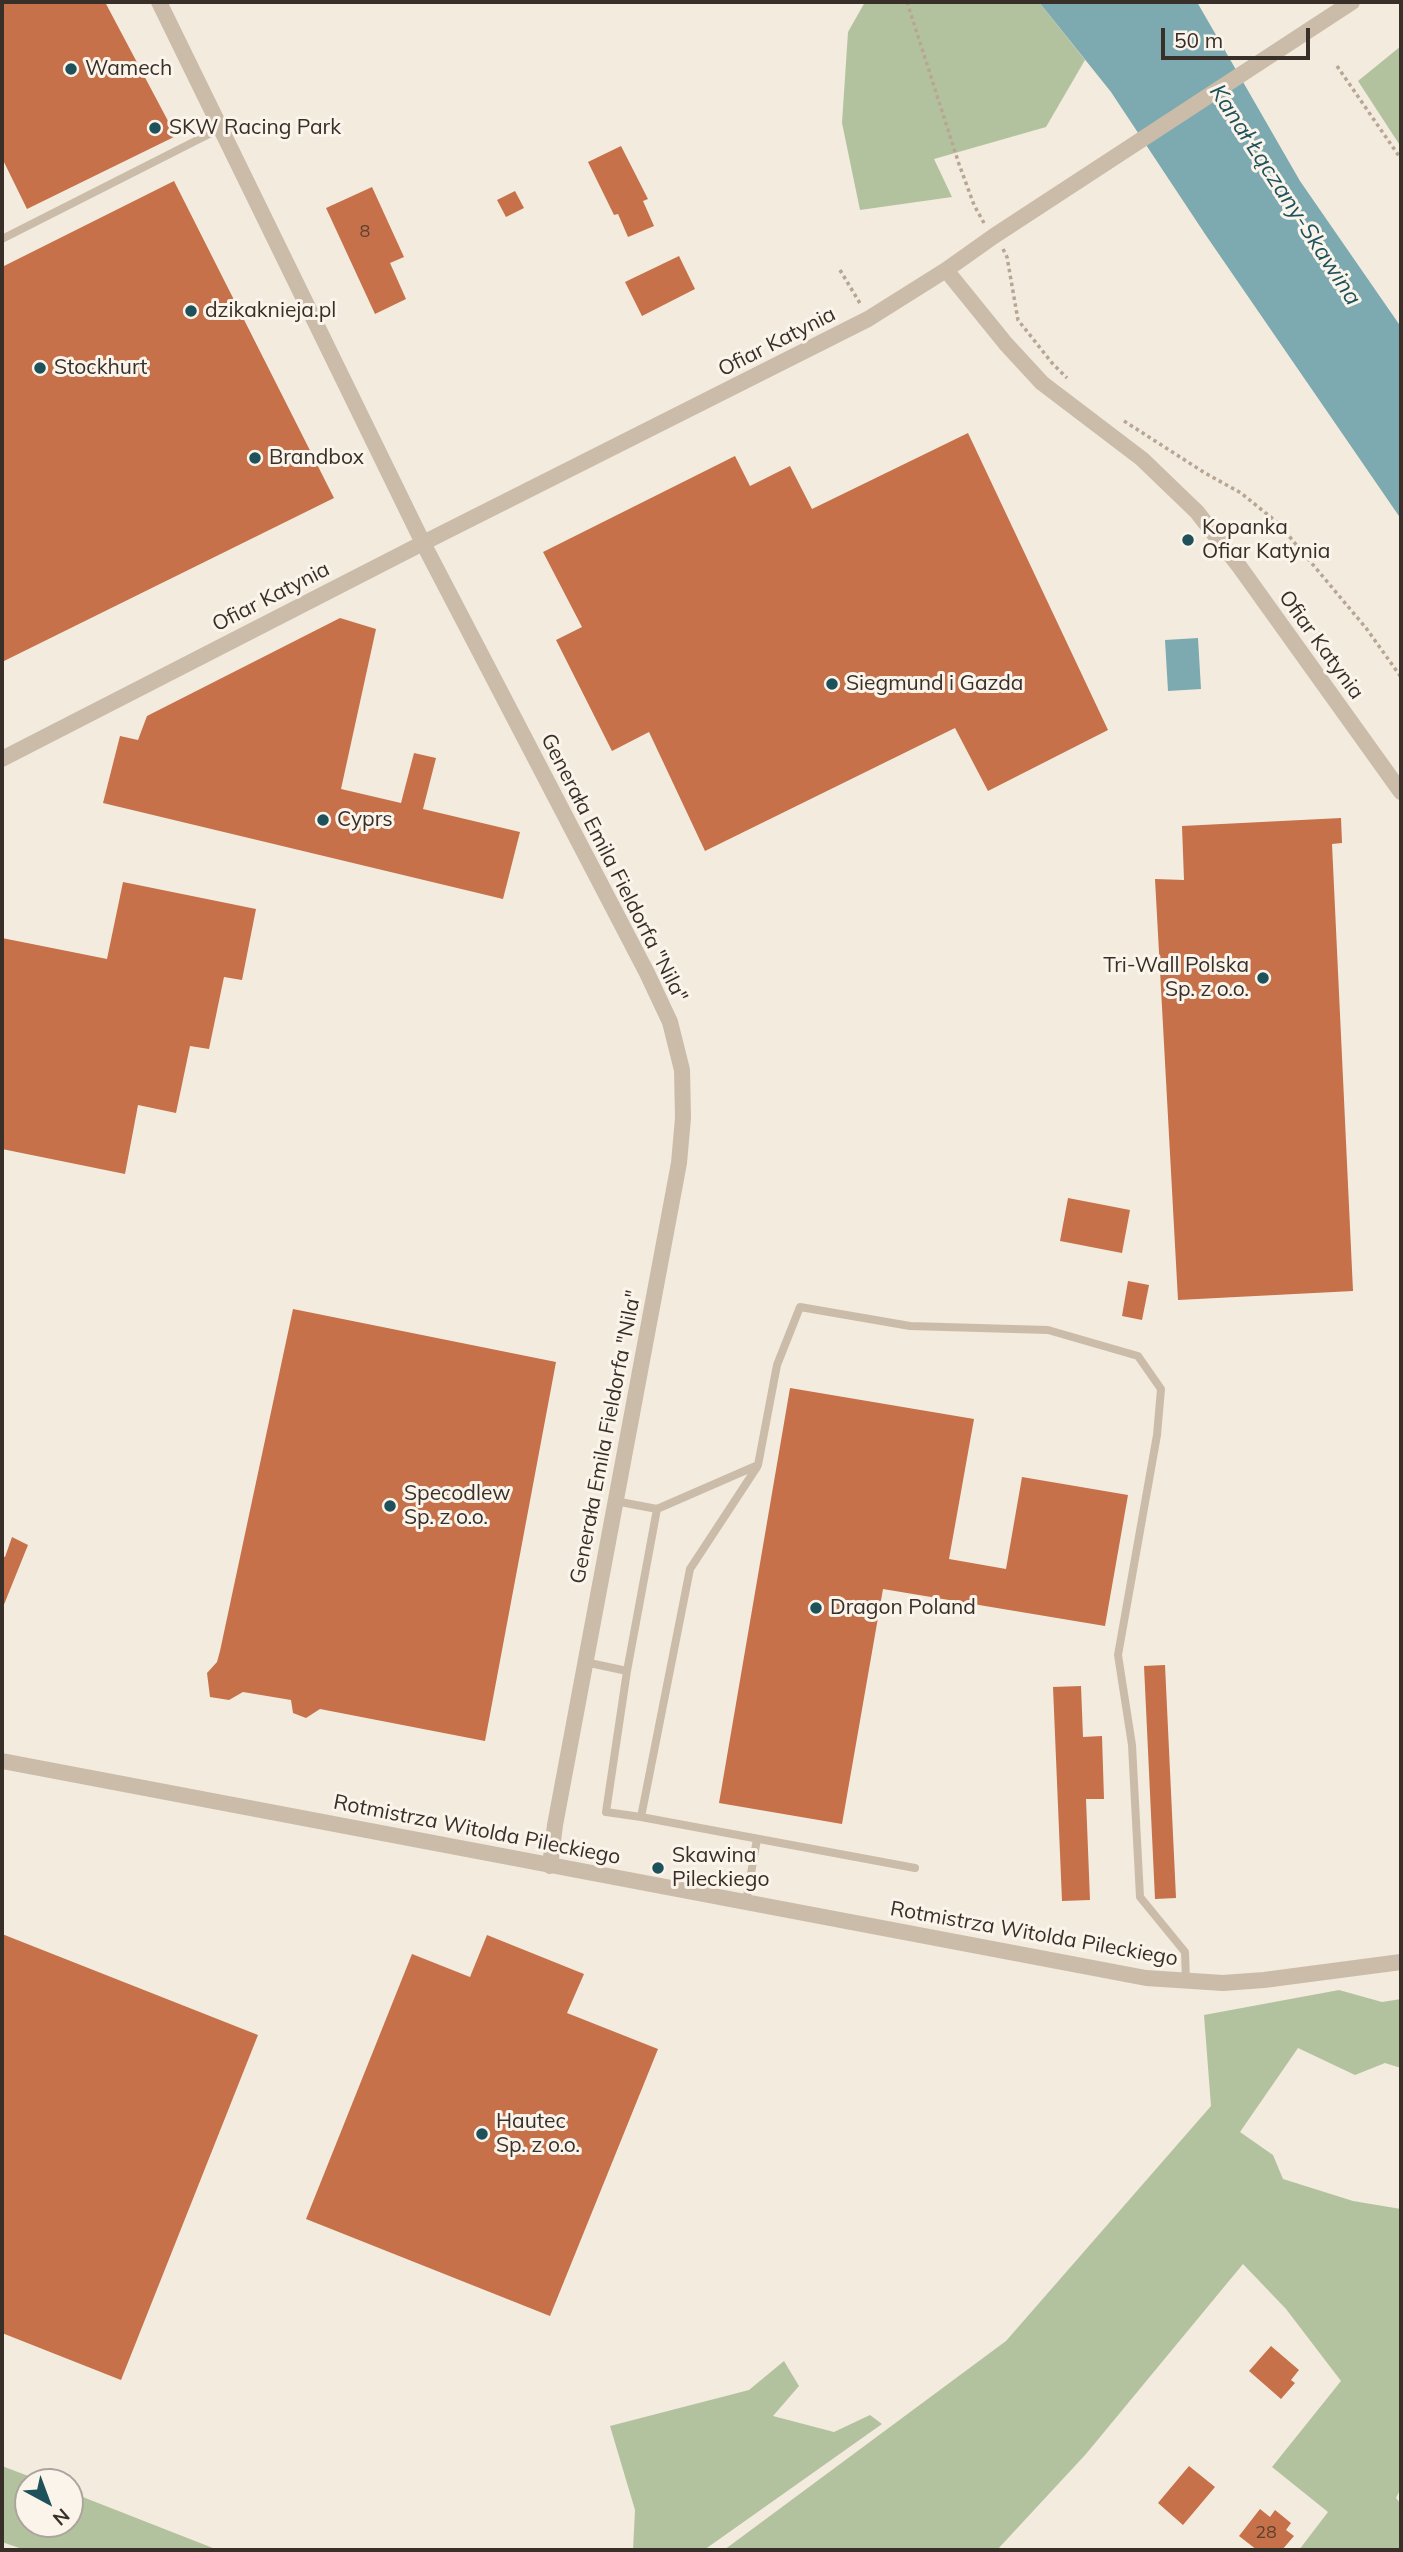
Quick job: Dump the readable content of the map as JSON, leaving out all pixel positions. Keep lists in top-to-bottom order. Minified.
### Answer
{"streets":{"street":["Ofiar Katynia","Generała Emila Fieldorfa \"Nila\"","Rotmistrza Witolda Pileckiego"]},"crossings":[["Ofiar Katynia","Generała Emila Fieldorfa \"Nila\""],["Generała Emila Fieldorfa \"Nila\"","Rotmistrza Witolda Pileckiego"]],"water":["Kanał Łączany-Skawina"],"places":["Wamech","SKW Racing Park","dzikaknieja.pl","Stockhurt","Brandbox","Kopanka Ofiar Katynia","Siegmund i Gazda","Cyprs","Tri-Wall Polska Sp. z o.o.","Specodlew Sp. z o.o.","Dragon Poland","Skawina Pileckiego","Hautec Sp. z o.o."],"house_numbers":["8","28"],"scale_bar":"50 m","north":"bottom right"}
